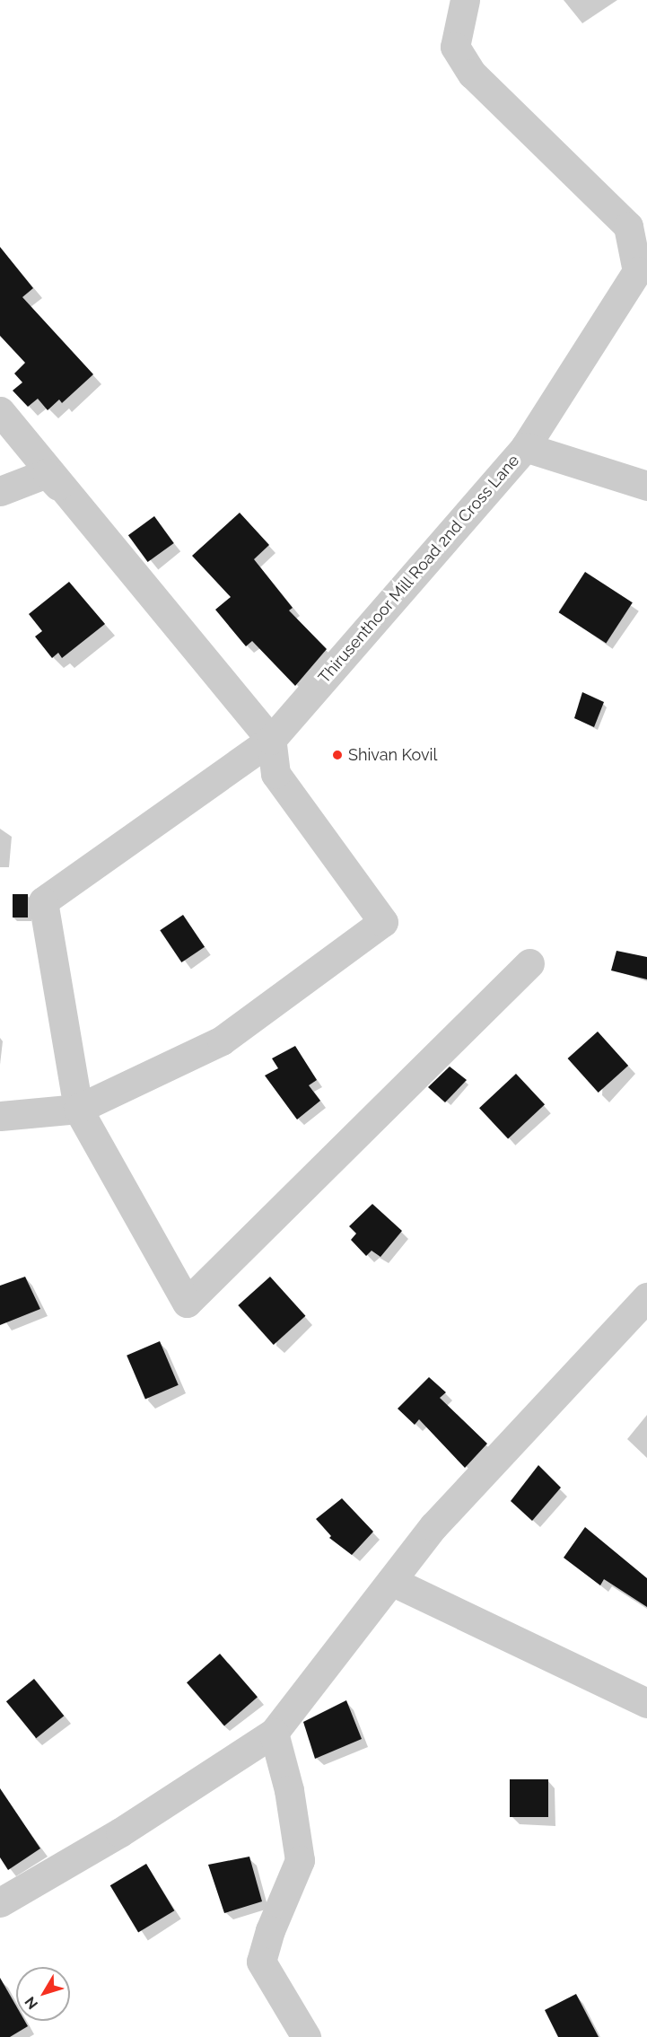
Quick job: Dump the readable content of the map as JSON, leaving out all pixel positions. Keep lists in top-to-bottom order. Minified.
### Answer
{"streets":{"street":["Thirusenthoor Mill Road 2nd Cross Lane"]},"places":["Shivan Kovil"],"north":"bottom left"}
